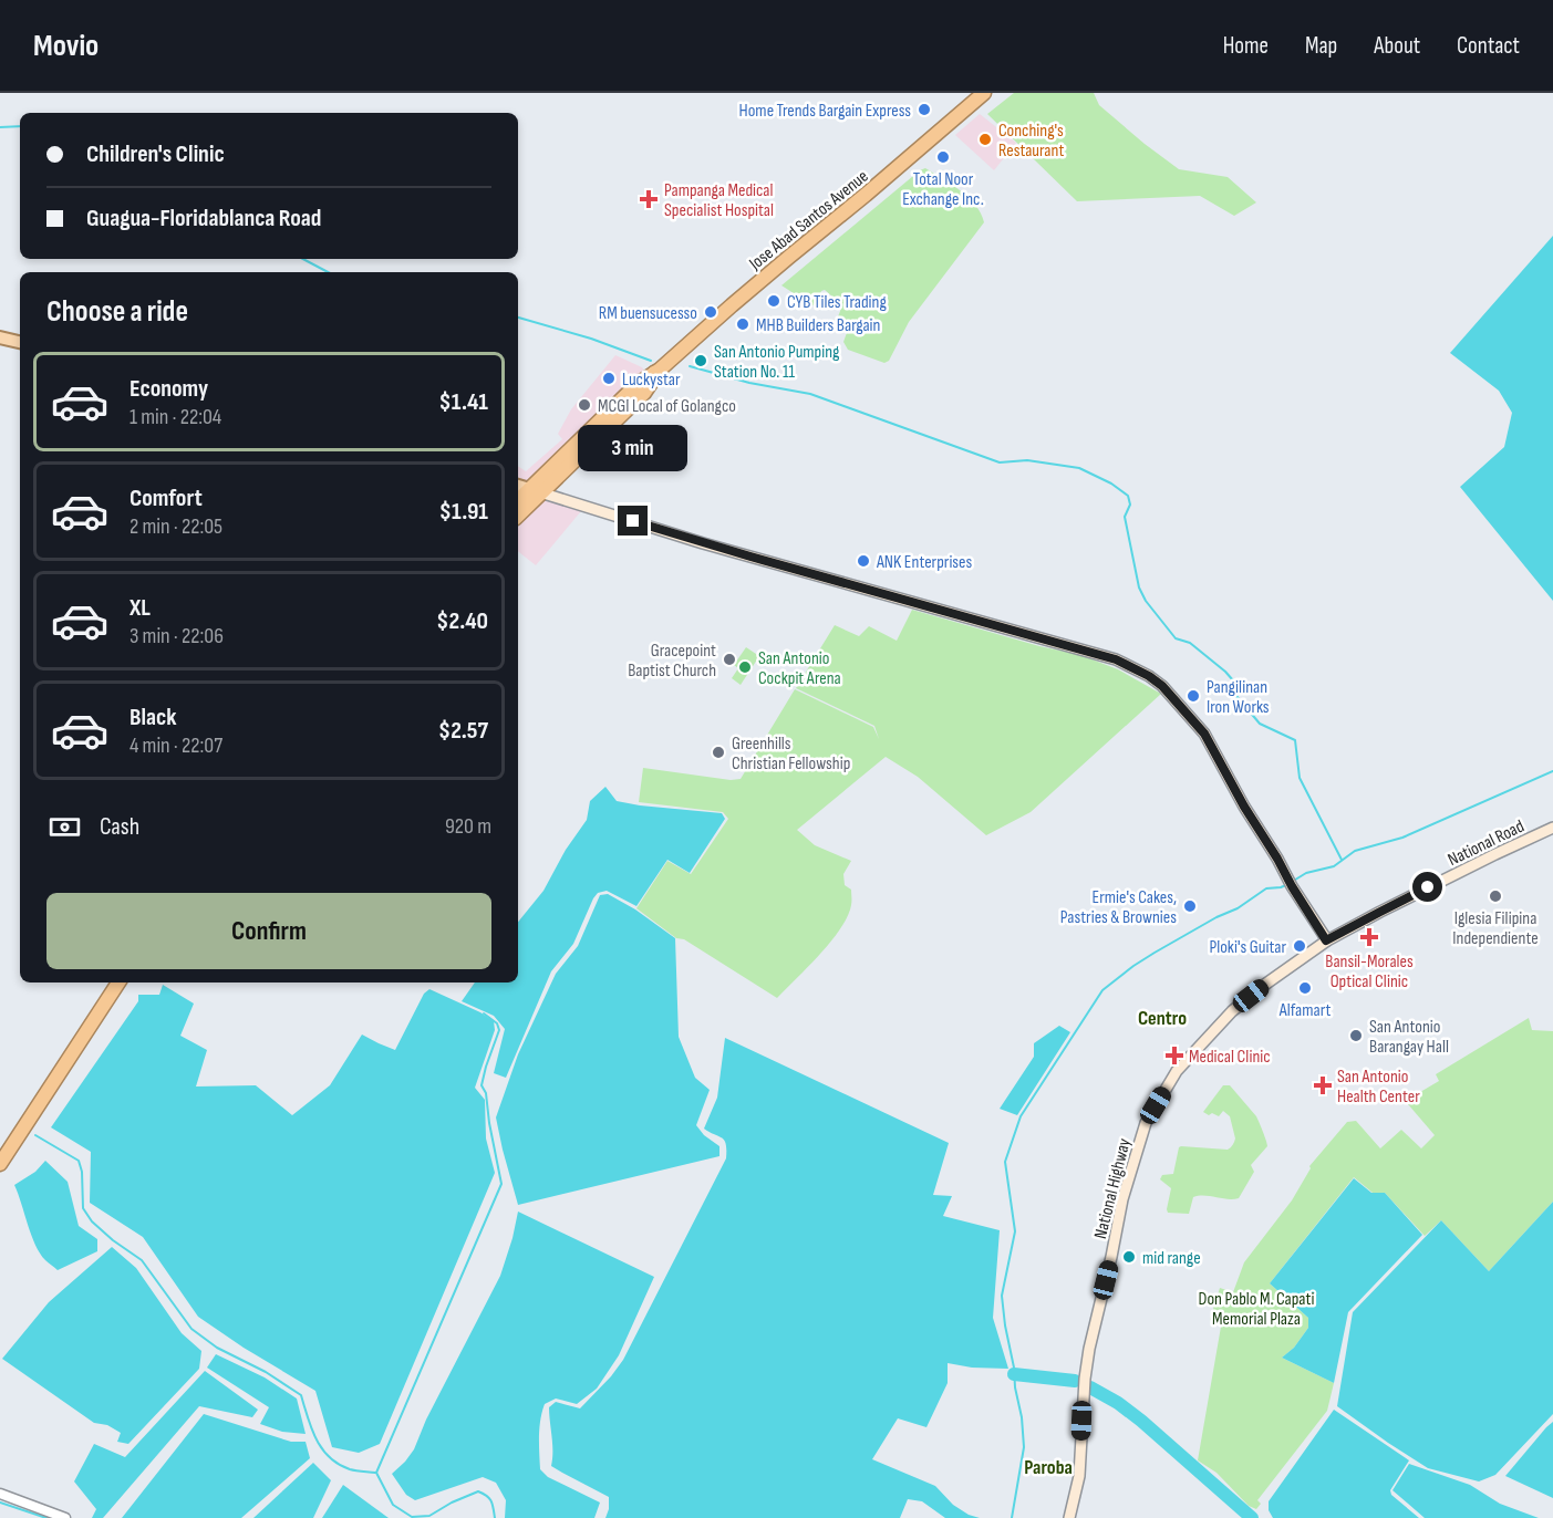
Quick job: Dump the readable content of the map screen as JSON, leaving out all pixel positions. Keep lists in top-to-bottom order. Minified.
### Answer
{"streets":{"highway":["Jose Abad Santos Avenue"],"main road":["National Road","National Highway"]},"crossings":[["National Road","National Highway"]],"districts":["Centro","Paroba"],"parks":["Don Pablo M. Capati Memorial Plaza"],"places":{"other":["Home Trends Bargain Express","Conching's Restaurant","Total Noor Exchange Inc.","CYB Tiles Trading","RM buensucesso","MHB Builders Bargain","San Antonio Pumping Station No. 11","Luckystar","MCGI Local of Golangco","ANK Enterprises","Gracepoint Baptist Church","San Antonio Cockpit Arena","Pangilinan Iron Works","Greenhills Christian Fellowship","Iglesia Filipina Independiente","Ermie's Cakes, Pastries & Brownies","Ploki's Guitar","Alfamart","San Antonio Barangay Hall","mid range"],"health":["Pampanga Medical Specialist Hospital","Bansil-Morales Optical Clinic","Medical Clinic","San Antonio Health Center"]},"page":{"header":"Movio","nav":["Home","Map","About","Contact"],"banner":["Children's Clinic","Guagua-Floridablanca Road"],"heading":"Choose a ride","list":[{"name":"Economy","note":"1 min · 22:04","value":"$1.41"},{"name":"Comfort","note":"2 min · 22:05","value":"$1.91"},{"name":"XL","note":"3 min · 22:06","value":"$2.40"},{"name":"Black","note":"4 min · 22:07","value":"$2.57"}],"bubble":"3 min","pay":["Cash","920 m"],"buttons":"Confirm"}}
